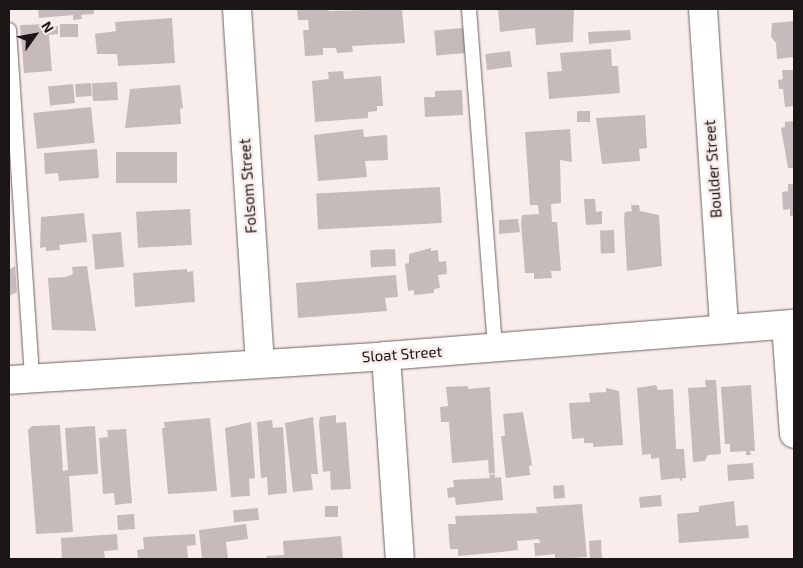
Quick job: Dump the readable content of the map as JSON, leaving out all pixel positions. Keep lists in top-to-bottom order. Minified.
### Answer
{"streets":{"street":["Boulder Street","Folsom Street","Sloat Street"]},"crossings":[["Boulder Street","Sloat Street"],["Folsom Street","Sloat Street"]],"north":"top right"}
